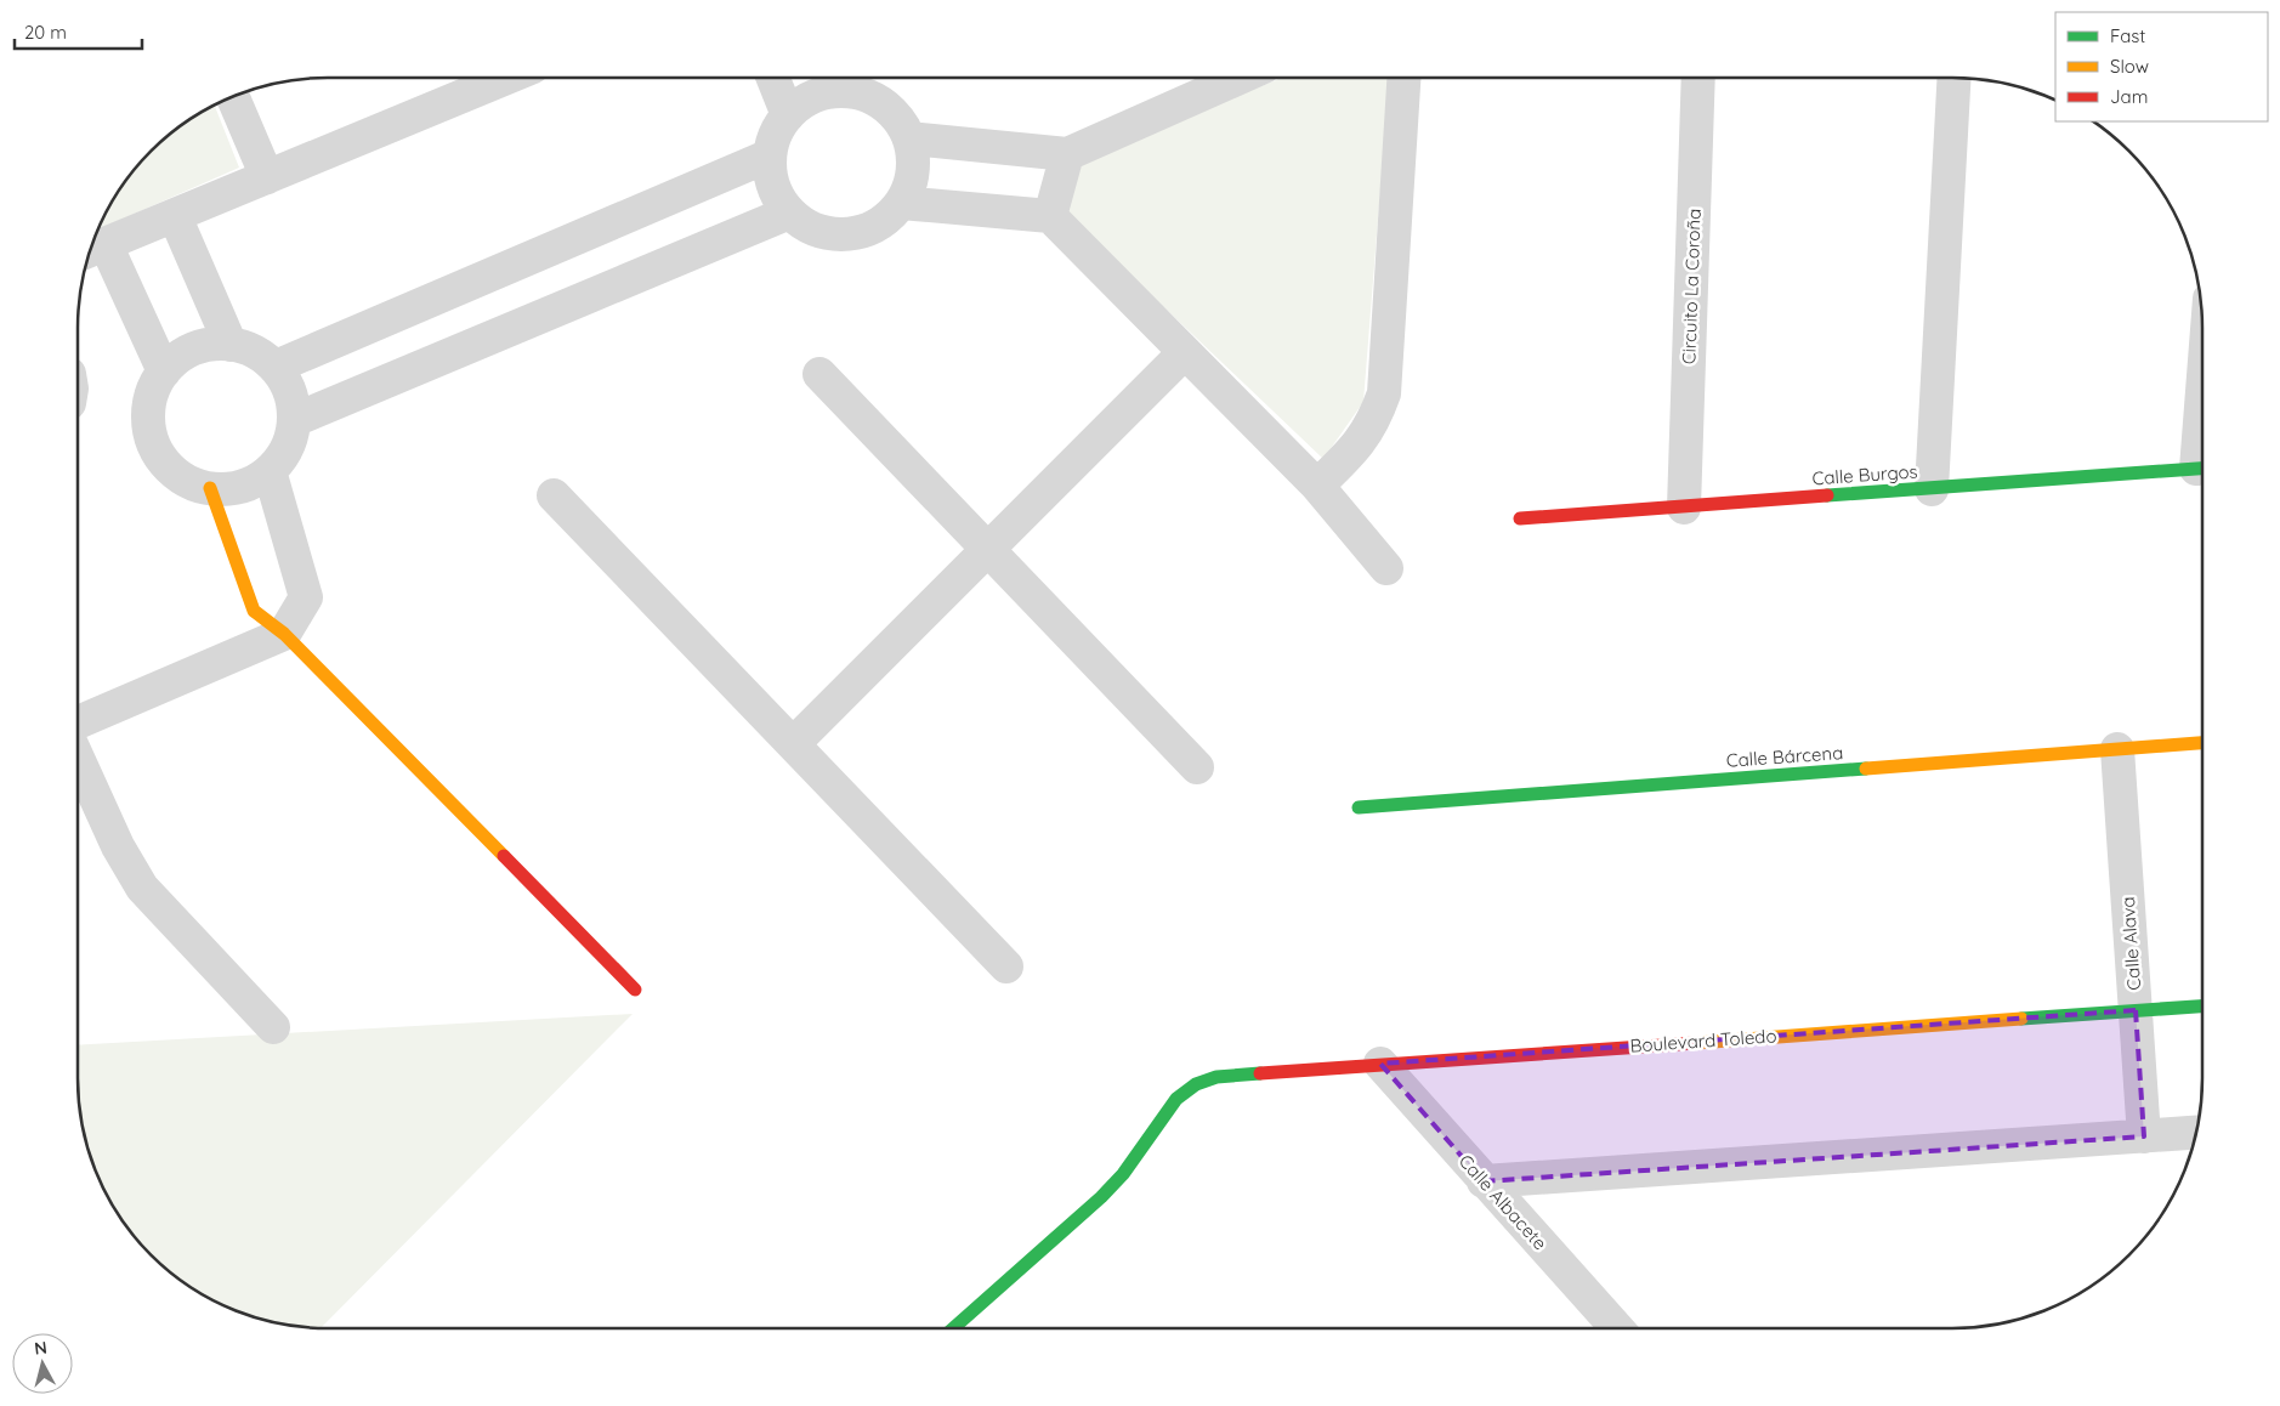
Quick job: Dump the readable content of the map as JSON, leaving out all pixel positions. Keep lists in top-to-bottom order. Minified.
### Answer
{"streets":{"street":["Circuito La Coroña","Calle Burgos","Calle Bárcena","Calle Alava","Boulevard Toledo","Calle Albacete"]},"crossings":[["Circuito La Coroña","Calle Burgos"],["Calle Bárcena","Calle Alava"],["Calle Alava","Boulevard Toledo"],["Boulevard Toledo","Calle Albacete"]],"legend":["Fast","Slow","Jam"],"scale_bar":"20 m","north":"top"}
